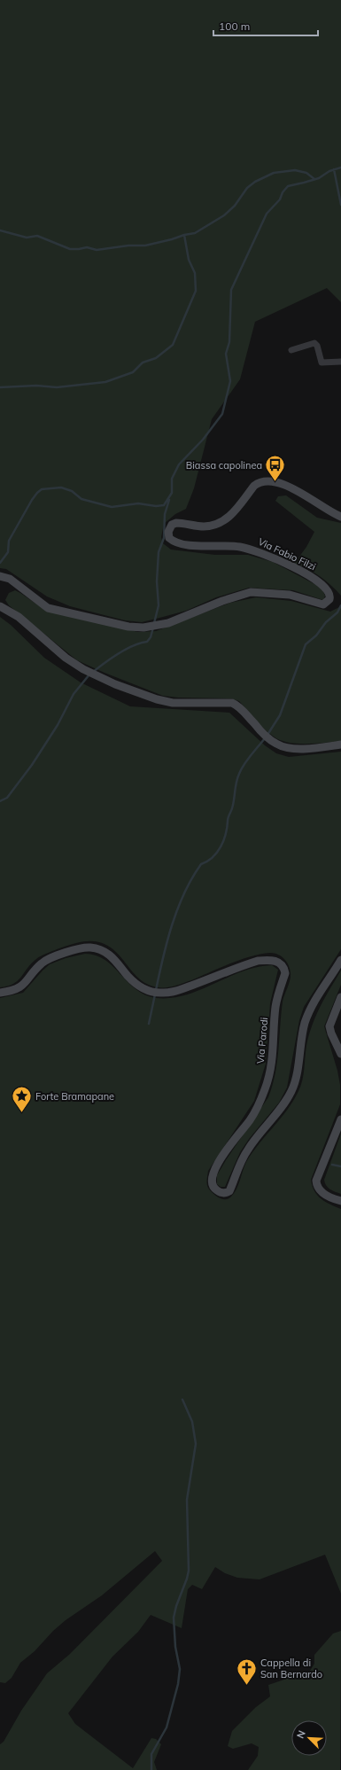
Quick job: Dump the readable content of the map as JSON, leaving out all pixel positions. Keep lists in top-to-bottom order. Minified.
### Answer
{"streets":{"street":["Via Fabio Filzi","Via Parodi"]},"places":{"bus stop":["Biassa capolinea"],"place":["Forte Bramapane"],"church":["Cappella di San Bernardo"]},"scale_bar":"100 m","north":"top left"}
